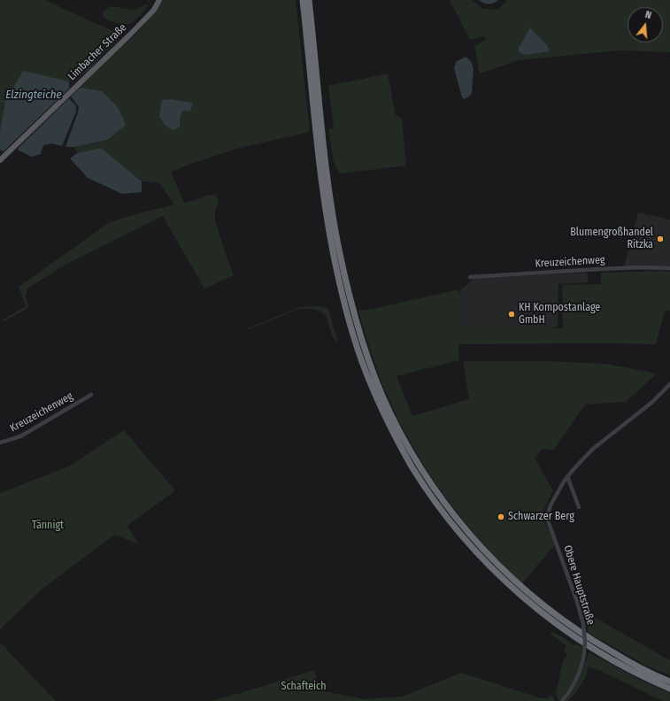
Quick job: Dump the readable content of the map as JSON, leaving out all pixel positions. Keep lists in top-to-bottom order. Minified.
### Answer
{"streets":{"main road":["Limbacher Straße"],"street":["Kreuzeichenweg","Obere Hauptstraße"]},"water":["Elzingteiche"],"parks":["Tännigt","Schafteich"],"places":["Blumengroßhandel Ritzka","KH Kompostanlage GmbH","Schwarzer Berg"],"north":"top"}
